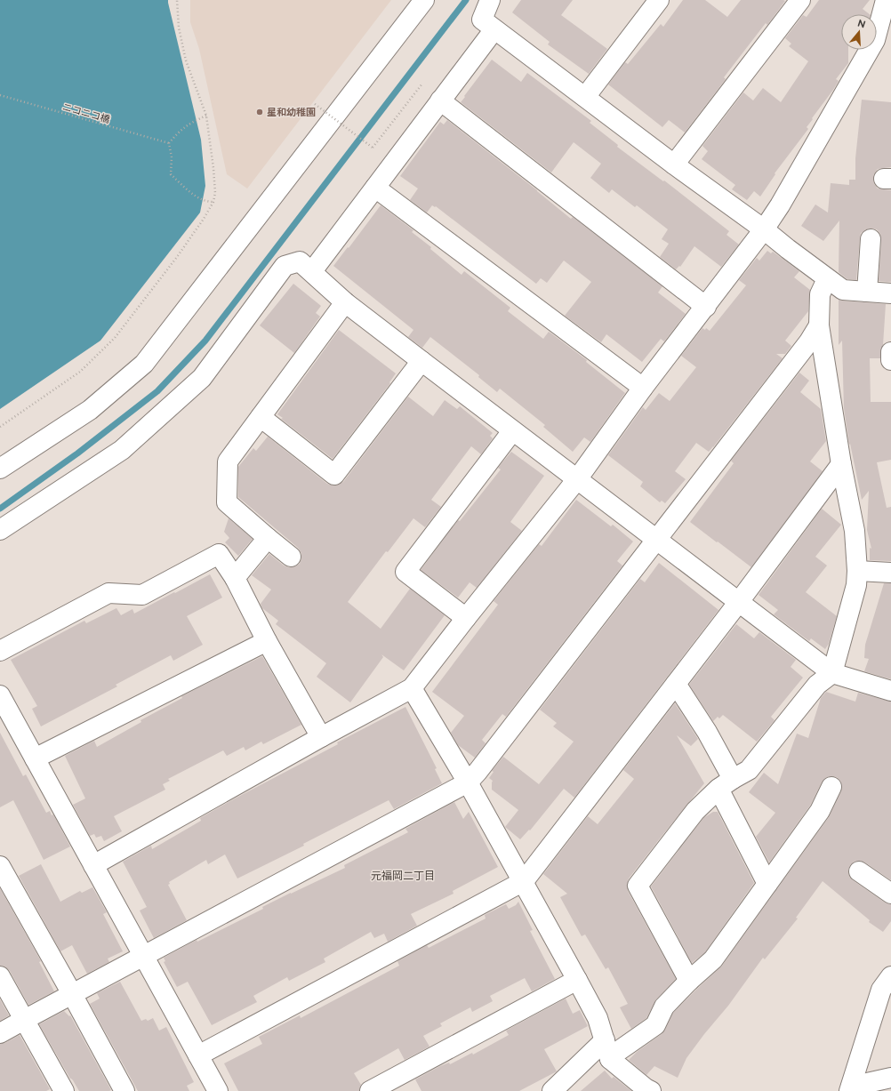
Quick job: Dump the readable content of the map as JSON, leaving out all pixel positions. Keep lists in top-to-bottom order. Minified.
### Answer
{"streets":{"path":["ニコニコ橋"]},"districts":["元福岡二丁目"],"places":["星和幼稚園"],"north":"top"}
